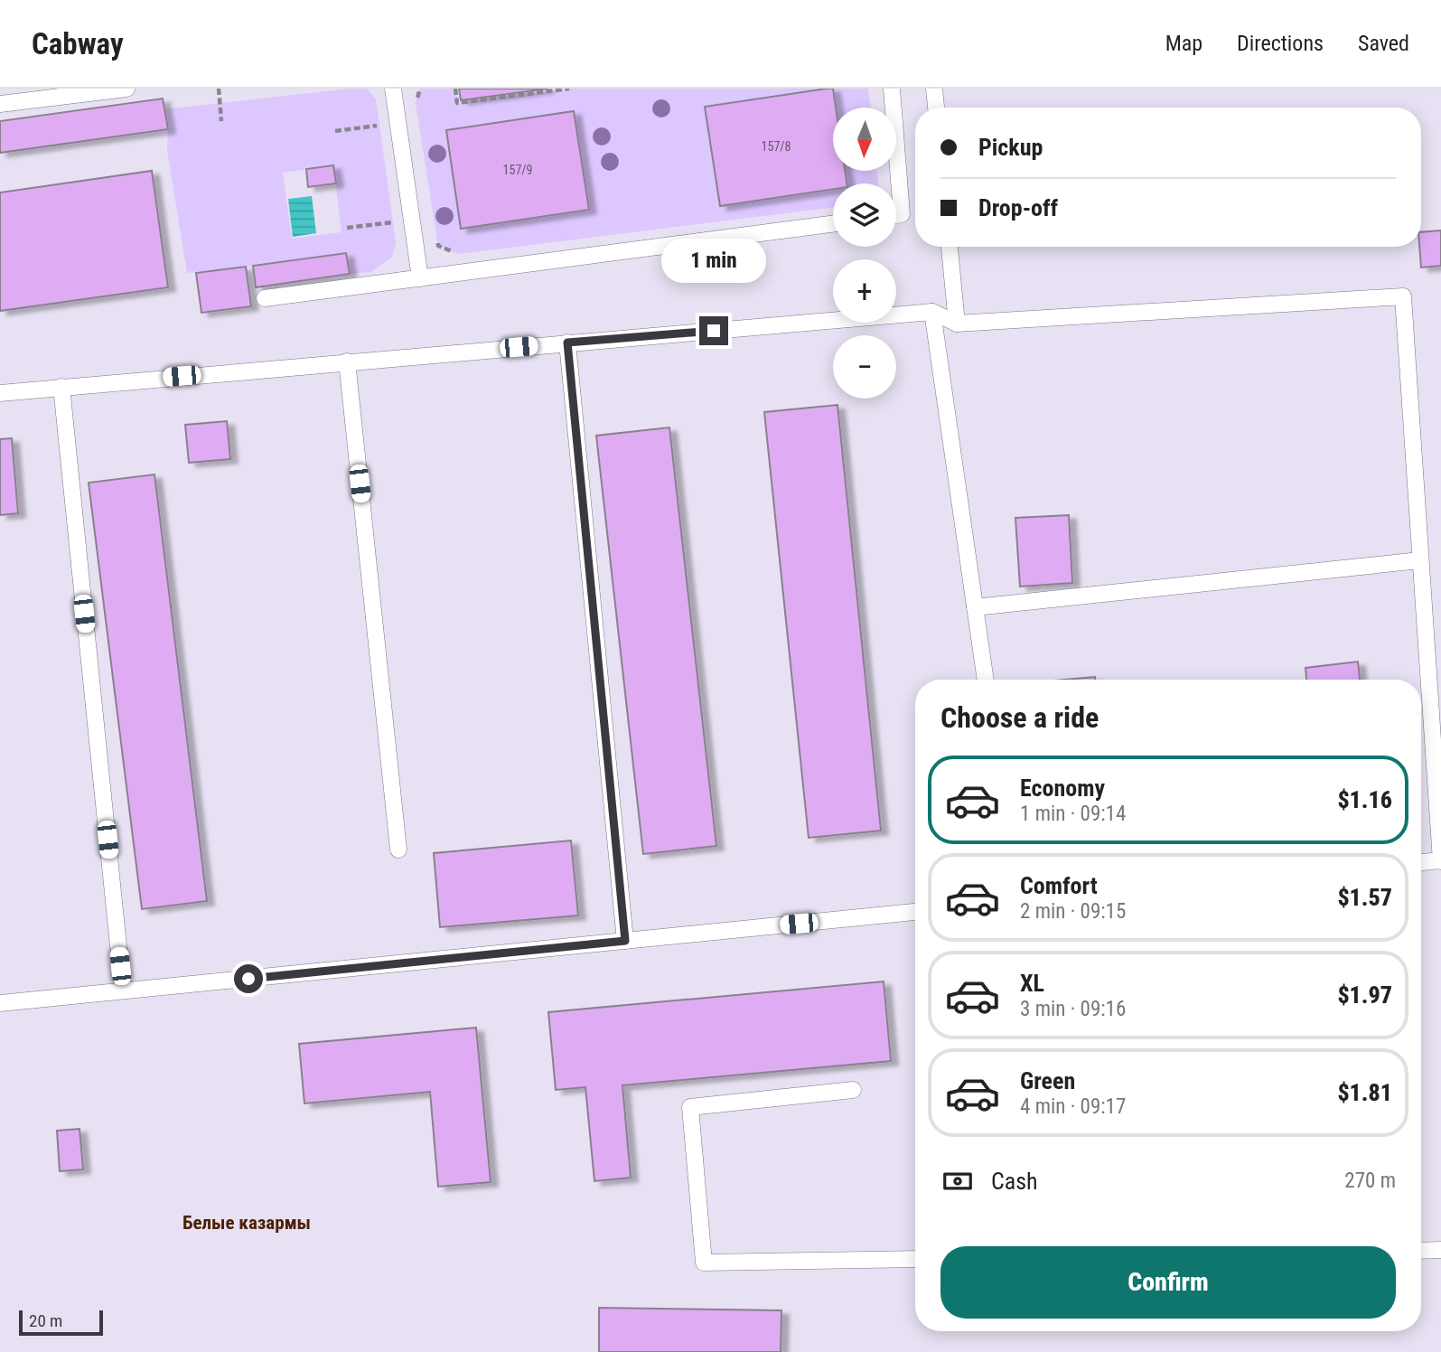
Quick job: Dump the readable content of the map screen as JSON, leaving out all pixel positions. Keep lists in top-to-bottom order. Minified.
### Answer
{"districts":["Белые казармы"],"house_numbers":["157/8","157/9"],"scale_bar":"20 m","north":"bottom","page":{"header":"Cabway","nav":["Map","Directions","Saved"],"map_buttons":["+","−"],"banner":["Pickup","Drop-off"],"bubble":"1 min","heading":"Choose a ride","list":[{"name":"Economy","note":"1 min · 09:14","value":"$1.16"},{"name":"Comfort","note":"2 min · 09:15","value":"$1.57"},{"name":"XL","note":"3 min · 09:16","value":"$1.97"},{"name":"Green","note":"4 min · 09:17","value":"$1.81"}],"pay":["Cash","270 m"],"buttons":"Confirm","scale":"20 m"}}
